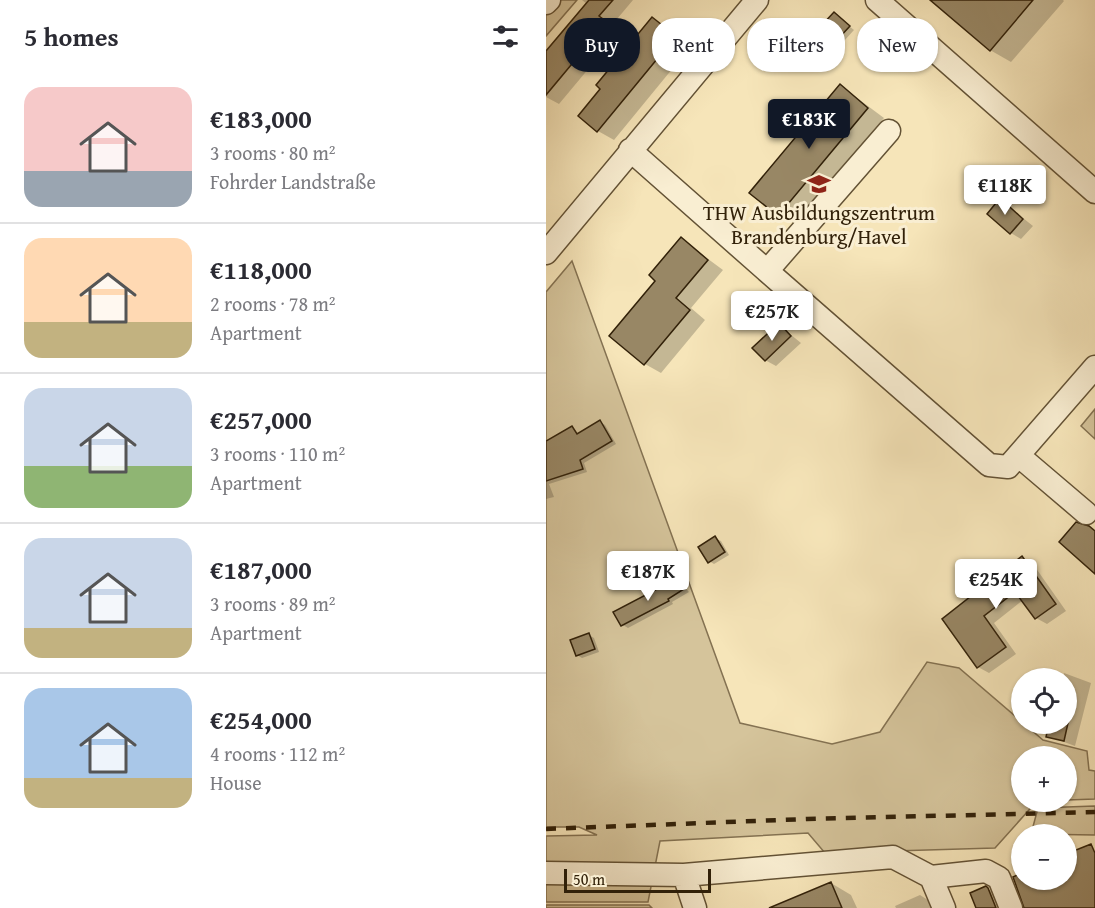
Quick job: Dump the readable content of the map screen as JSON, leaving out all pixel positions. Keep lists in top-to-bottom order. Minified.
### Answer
{"places":{"school or university":["THW Ausbildungszentrum Brandenburg/Havel"]},"scale_bar":"50 m","page":{"heading":"5 homes","chip":["Buy","Rent","Filters","New"],"list":[{"name":"€183,000","note":"3 rooms · 80 m² · Fohrder Landstraße"},{"name":"€118,000","note":"2 rooms · 78 m² · Apartment"},{"name":"€257,000","note":"3 rooms · 110 m² · Apartment"},{"name":"€187,000","note":"3 rooms · 89 m² · Apartment"},{"name":"€254,000","note":"4 rooms · 112 m² · House"}],"price":["€183K","€118K","€257K","€187K","€254K"],"map_buttons":["+","−"],"scale":"50 m"}}
